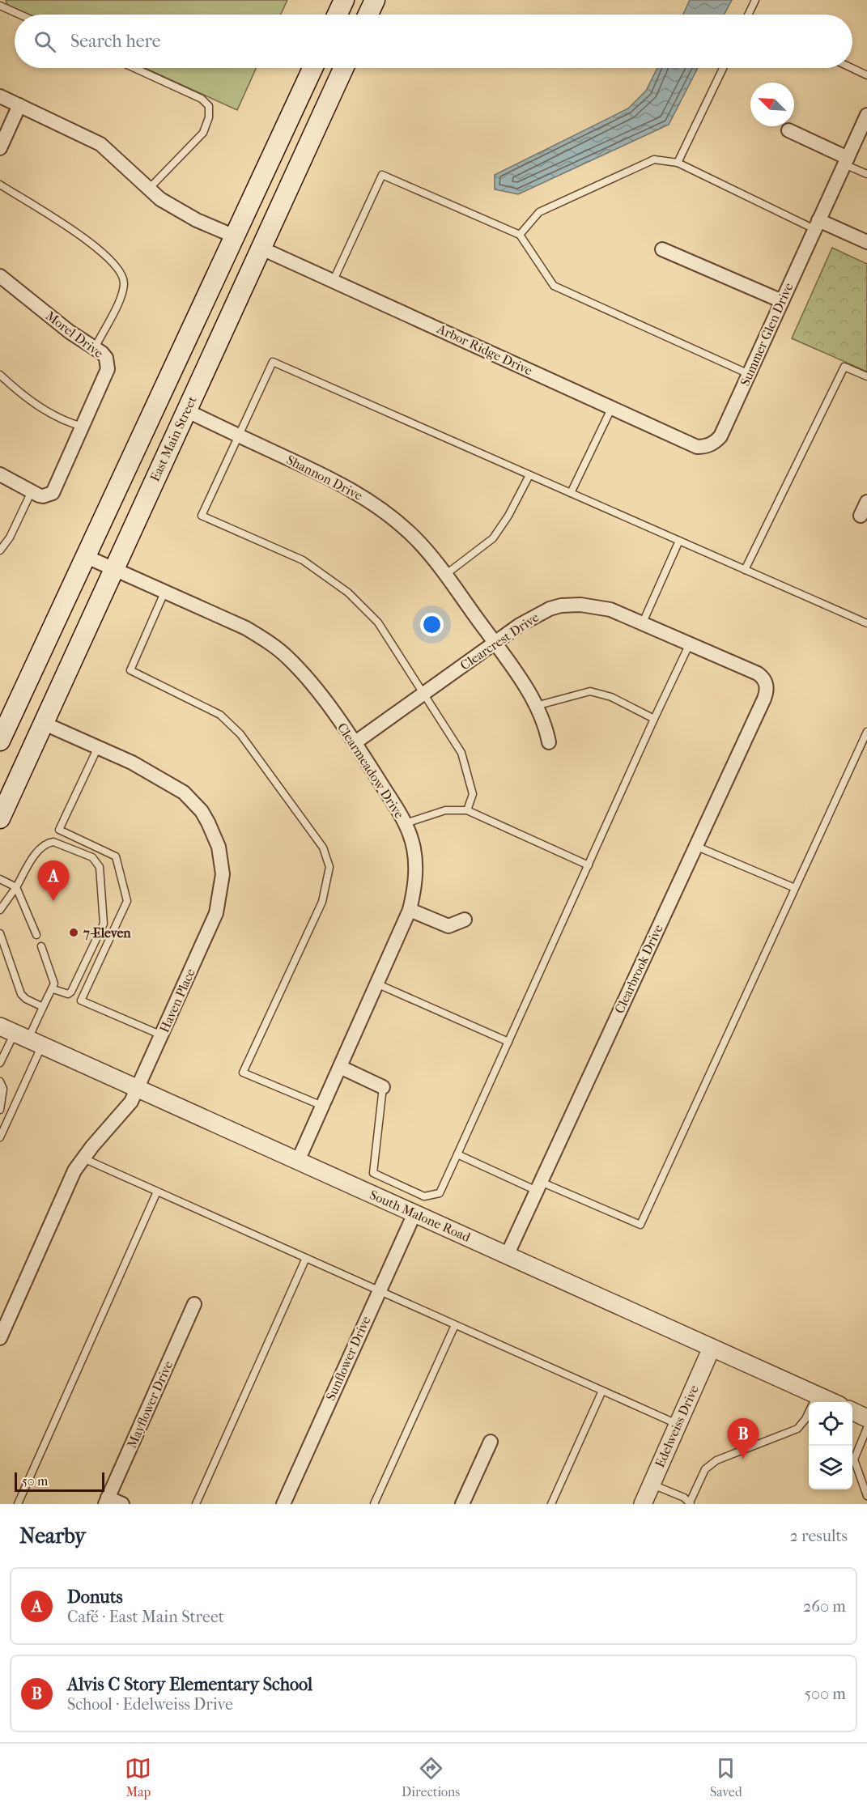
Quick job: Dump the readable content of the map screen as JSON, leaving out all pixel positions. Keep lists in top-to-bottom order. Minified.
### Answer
{"streets":{"main road":["East Main Street"],"street":["Morel Drive","Summer Glen Drive","Arbor Ridge Drive","Shannon Drive","Clearcrest Drive","Clearmeadow Drive","Clearbrook Drive","Haven Place","South Malone Road","Sunflower Drive","Mayflower Drive","Edelweiss Drive"]},"crossings":[["Summer Glen Drive","Arbor Ridge Drive"],["Arbor Ridge Drive","East Main Street"],["East Main Street","Shannon Drive"],["East Main Street","Clearmeadow Drive"],["East Main Street","Haven Place"],["Shannon Drive","Clearcrest Drive"],["Clearcrest Drive","Clearmeadow Drive"],["Clearcrest Drive","Clearbrook Drive"],["Clearmeadow Drive","South Malone Road"],["Clearbrook Drive","South Malone Road"],["Haven Place","South Malone Road"],["South Malone Road","Sunflower Drive"],["South Malone Road","Edelweiss Drive"]],"places":["7-Eleven"],"scale_bar":"50 m","north":"top left","page":{"search":"Search here","pins":["A","B"],"scale":"50 m","heading":["Nearby","2 results"],"list":[{"mark":"A","name":"Donuts","note":"Café · East Main Street","value":"260 m"},{"mark":"B","name":"Alvis C Story Elementary School","note":"School · Edelweiss Drive","value":"500 m"}],"nav":["Map","Directions","Saved"]}}
